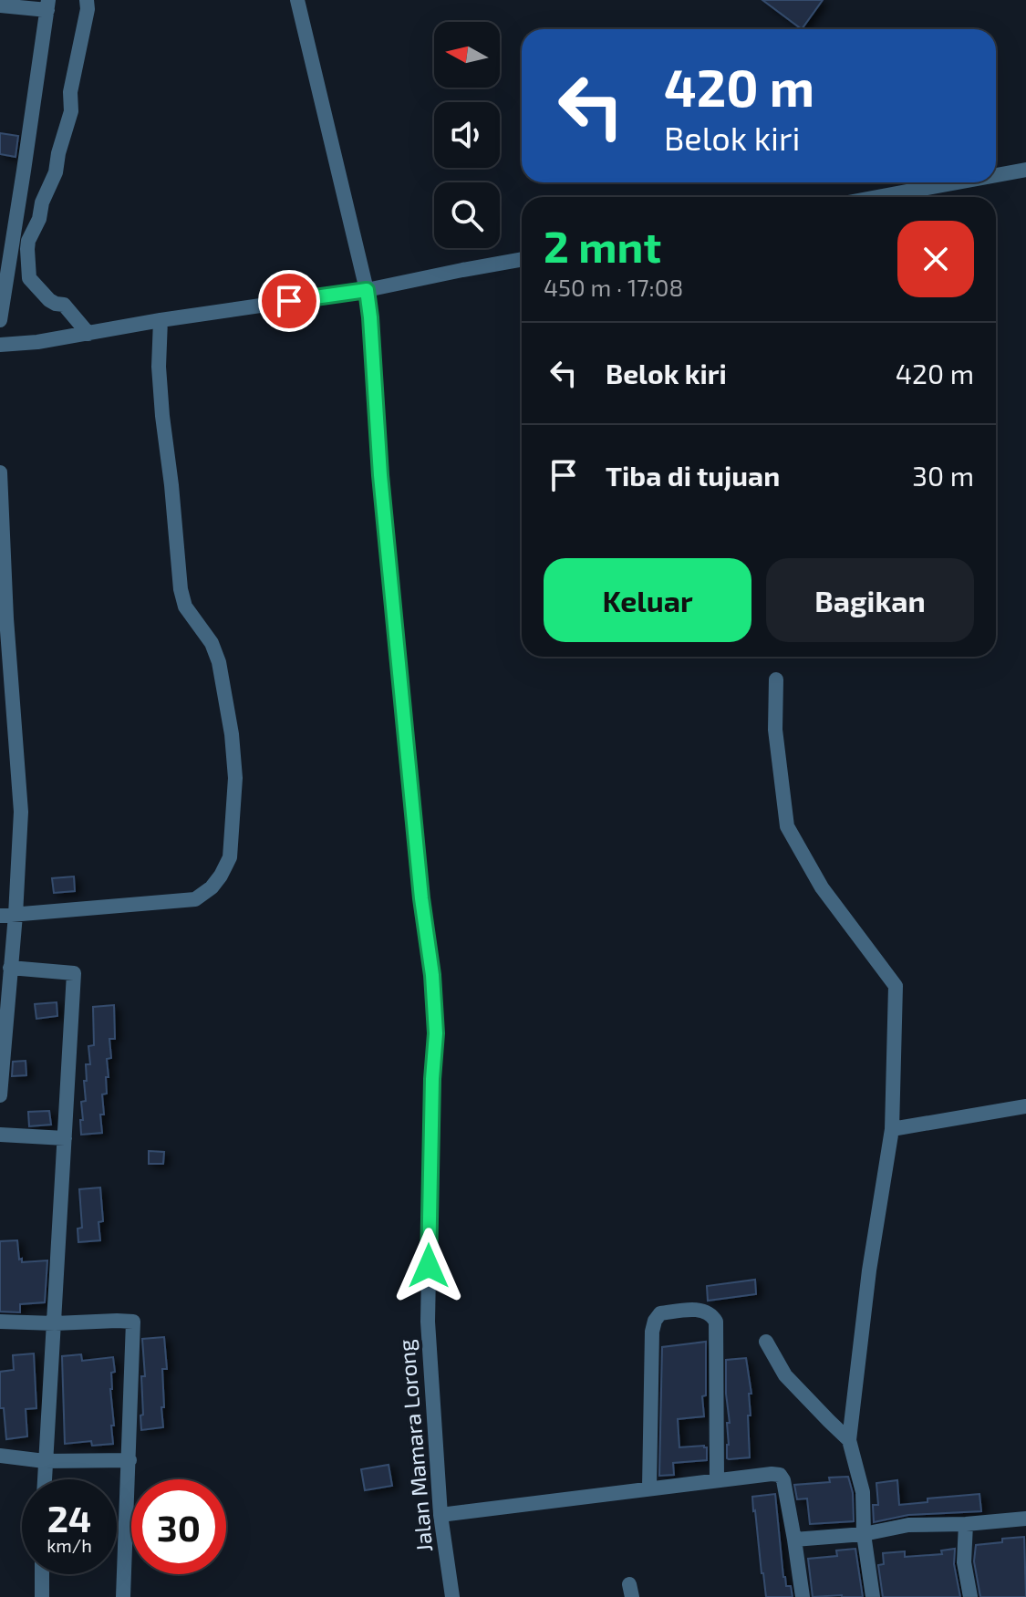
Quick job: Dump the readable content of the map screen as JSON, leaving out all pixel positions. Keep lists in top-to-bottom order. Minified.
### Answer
{"streets":{"street":["Jalan Mamara Lorong"]},"north":"left","page":{"turn":["420 m","Belok kiri"],"heading":["2 mnt","450 m · 17:08"],"list":[{"name":"Belok kiri","value":"420 m"},{"name":"Tiba di tujuan","value":"30 m"}],"buttons":["Keluar","Bagikan"],"speed":"24 km/h","limit":"30"}}
